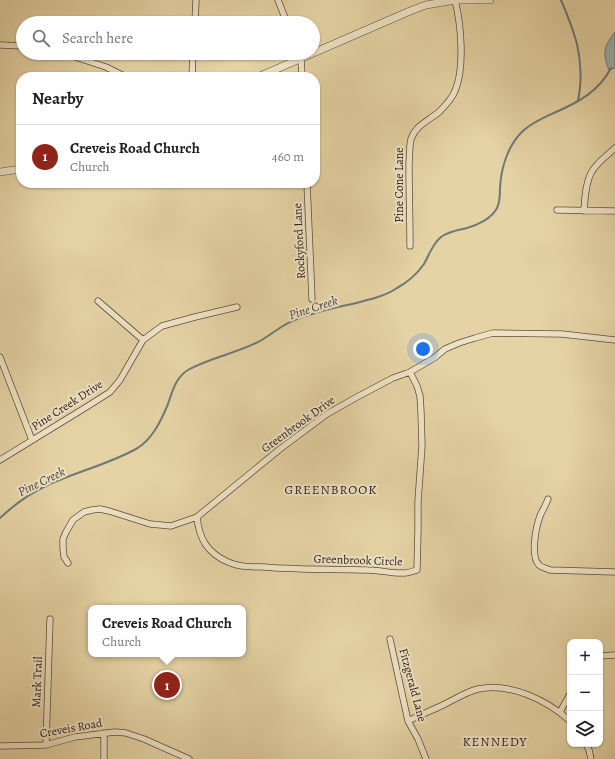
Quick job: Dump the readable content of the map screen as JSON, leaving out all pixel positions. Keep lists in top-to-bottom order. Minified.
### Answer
{"streets":{"street":["Pine Cone Lane","Rockyford Lane","Pine Creek Drive","Greenbrook Drive","Greenbrook Circle","Mark Trail","Fitzgerald Lane","Creveis Road"]},"crossings":[["Greenbrook Drive","Greenbrook Circle"],["Mark Trail","Creveis Road"]],"districts":["GREENBROOK","KENNEDY"],"water":["Pine Creek"],"page":{"search":"Search here","heading":"Nearby","list":[{"mark":"1","name":"Creveis Road Church","note":"Church","value":"460 m"}],"popup":["Creveis Road Church","Church"],"map_buttons":["+","−"],"pins":"1"}}
